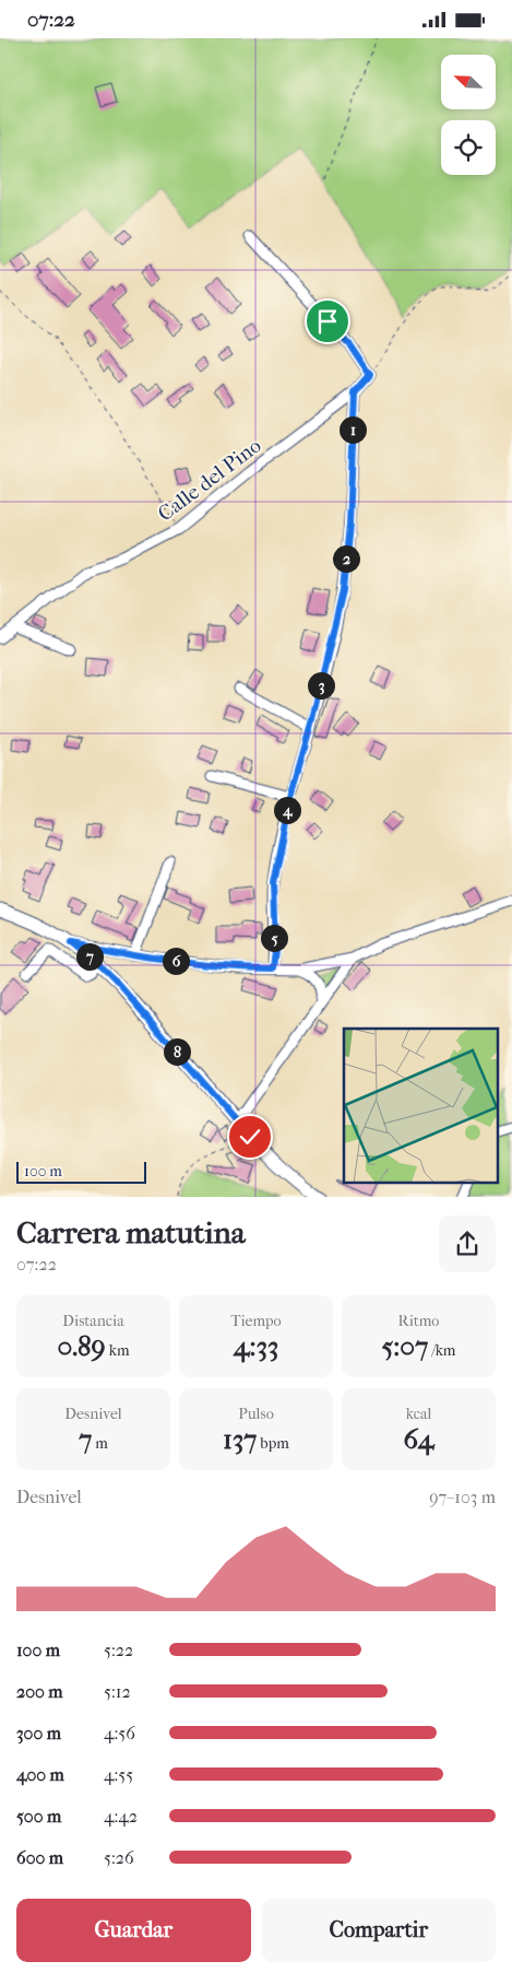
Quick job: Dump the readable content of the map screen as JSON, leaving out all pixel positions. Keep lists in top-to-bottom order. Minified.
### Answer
{"streets":{"street":["Calle del Pino"]},"scale_bar":"100 m","north":"top left","page":{"status":"07:22","pins":["1","2","3","4","5","7","6","8"],"scale":"100 m","heading":["Carrera matutina","07:22"],"stats":[["Distancia","0.89 km"],["Tiempo","4:33"],["Ritmo","5:07 /km"],["Desnivel","7 m"],["Pulso","137 bpm"],["kcal","64"]],"chart":["Desnivel","97–103 m"],"list":[{"name":"100 m","note":"5:22"},{"name":"200 m","note":"5:12"},{"name":"300 m","note":"4:56"},{"name":"400 m","note":"4:55"},{"name":"500 m","note":"4:42"},{"name":"600 m","note":"5:26"}],"buttons":["Guardar","Compartir"]}}
